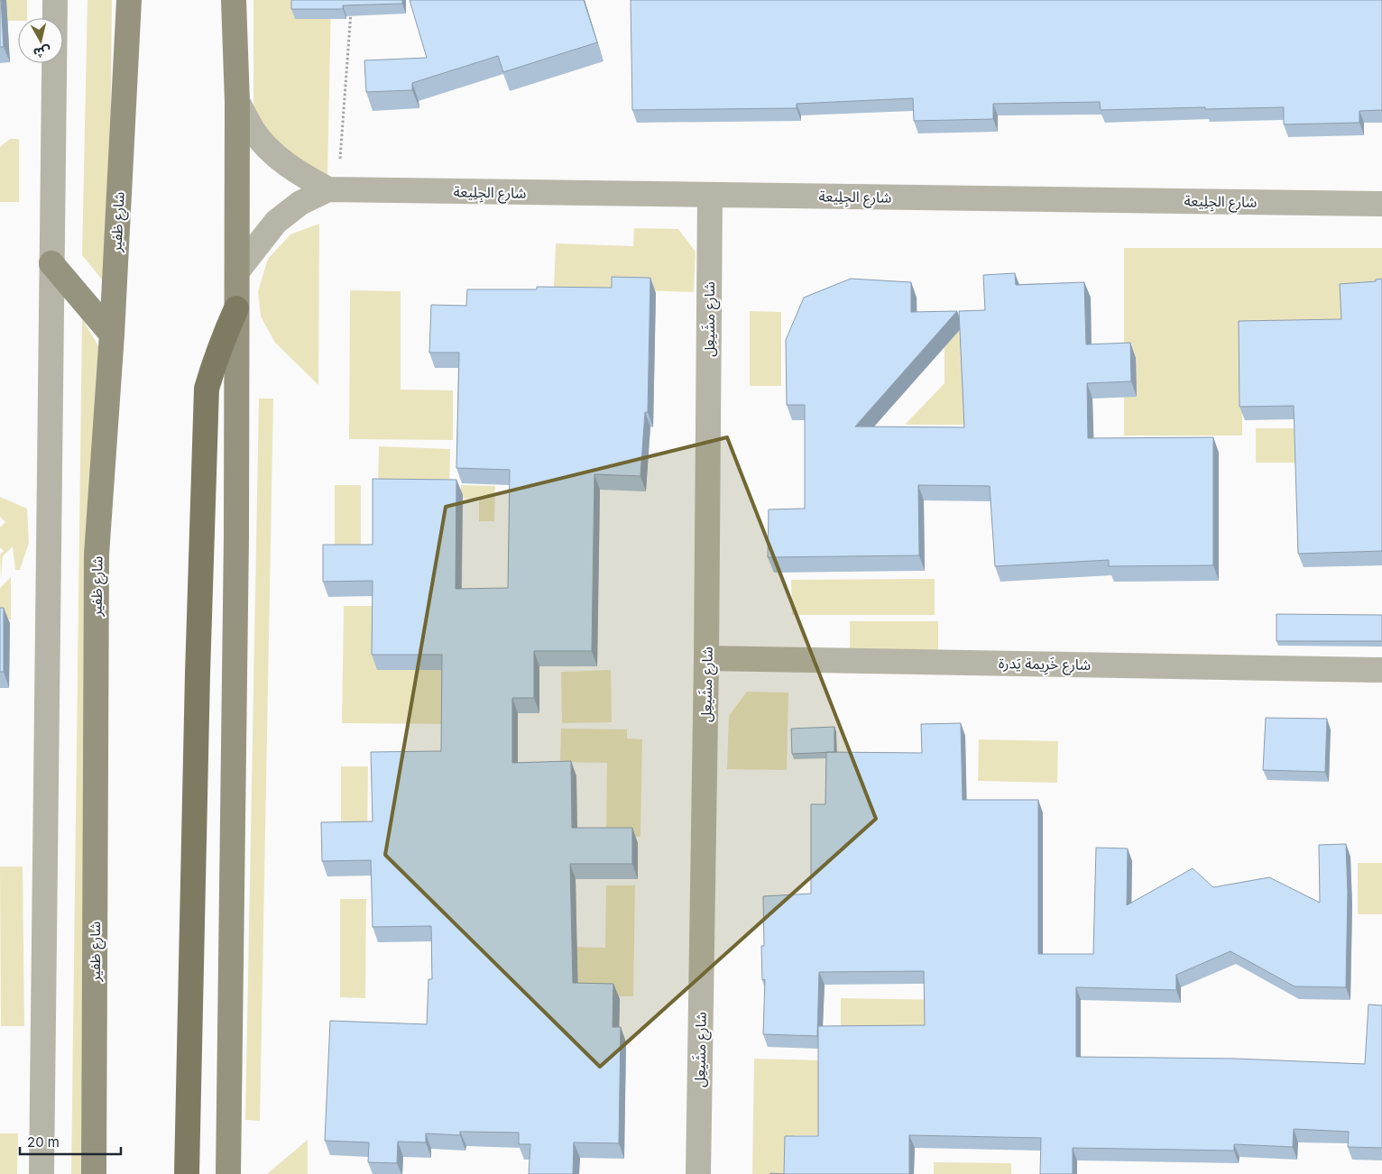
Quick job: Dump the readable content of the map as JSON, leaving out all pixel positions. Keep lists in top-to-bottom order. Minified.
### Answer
{"streets":{"main road":["شارع ظفير"],"street":["شارع الجِلِيعة","شارع مشَيعِل","شارع خَرِيمة يَدرة"]},"crossings":[["شارع الجِلِيعة","شارع مشَيعِل"],["شارع مشَيعِل","شارع خَرِيمة يَدرة"]],"scale_bar":"20 m","north":"bottom"}
